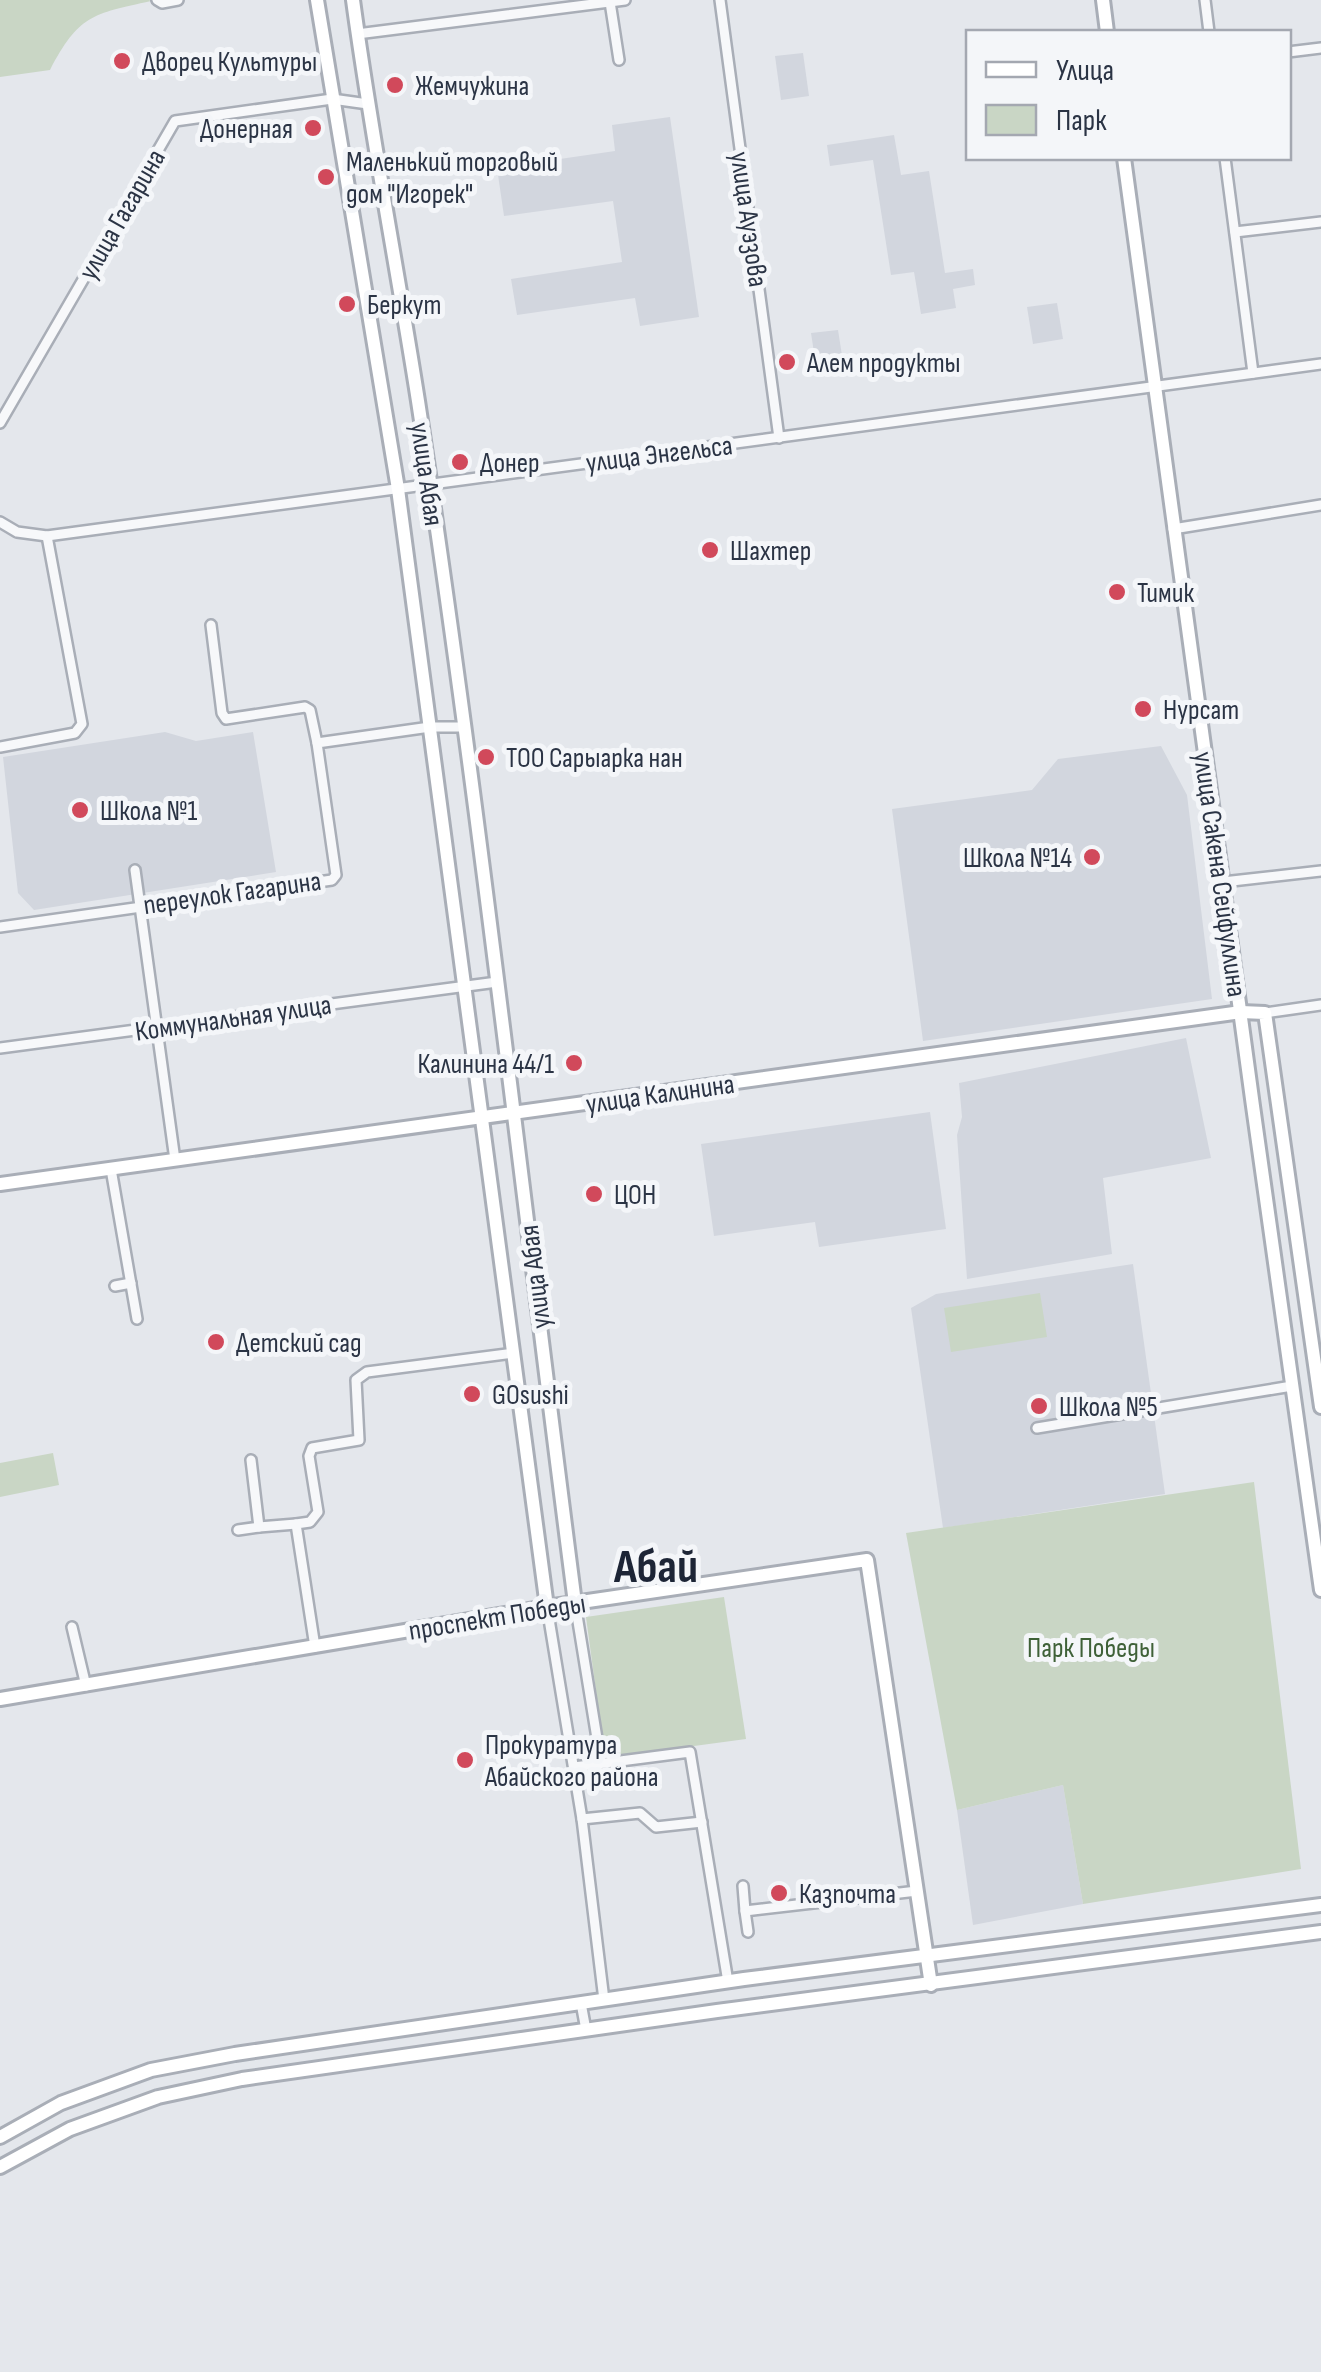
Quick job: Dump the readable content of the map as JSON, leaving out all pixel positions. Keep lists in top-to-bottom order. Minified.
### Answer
{"streets":{"street":["улица Гагарина","улица Ауэзова","улица Энгельса","улица Абая","улица Сакена Сейфуллина","переулок Гагарина","Коммунальная улица","улица Калинина","проспект Победы"]},"crossings":[["улица Гагарина","улица Абая"],["улица Ауэзова","улица Энгельса"],["улица Энгельса","улица Абая"],["улица Энгельса","улица Сакена Сейфуллина"],["улица Абая","Коммунальная улица"],["улица Абая","улица Калинина"],["улица Сакена Сейфуллина","улица Калинина"]],"districts":["Абай"],"parks":["Парк Победы"],"places":["Дворец Культуры","Жемчужина","Донерная","Маленький торговый дом \"Игорек\"","Беркут","Алем продукты","Донер","Шахтер","Тимик","Нурсат","ТОО Сарыарка нан","Школа №1","Школа №14","Калинина 44/1","ЦОН","Детский сад","GOsushi","Школа №5","Прокуратура Абайского района","Казпочта"],"legend":["Улица","Парк"]}
